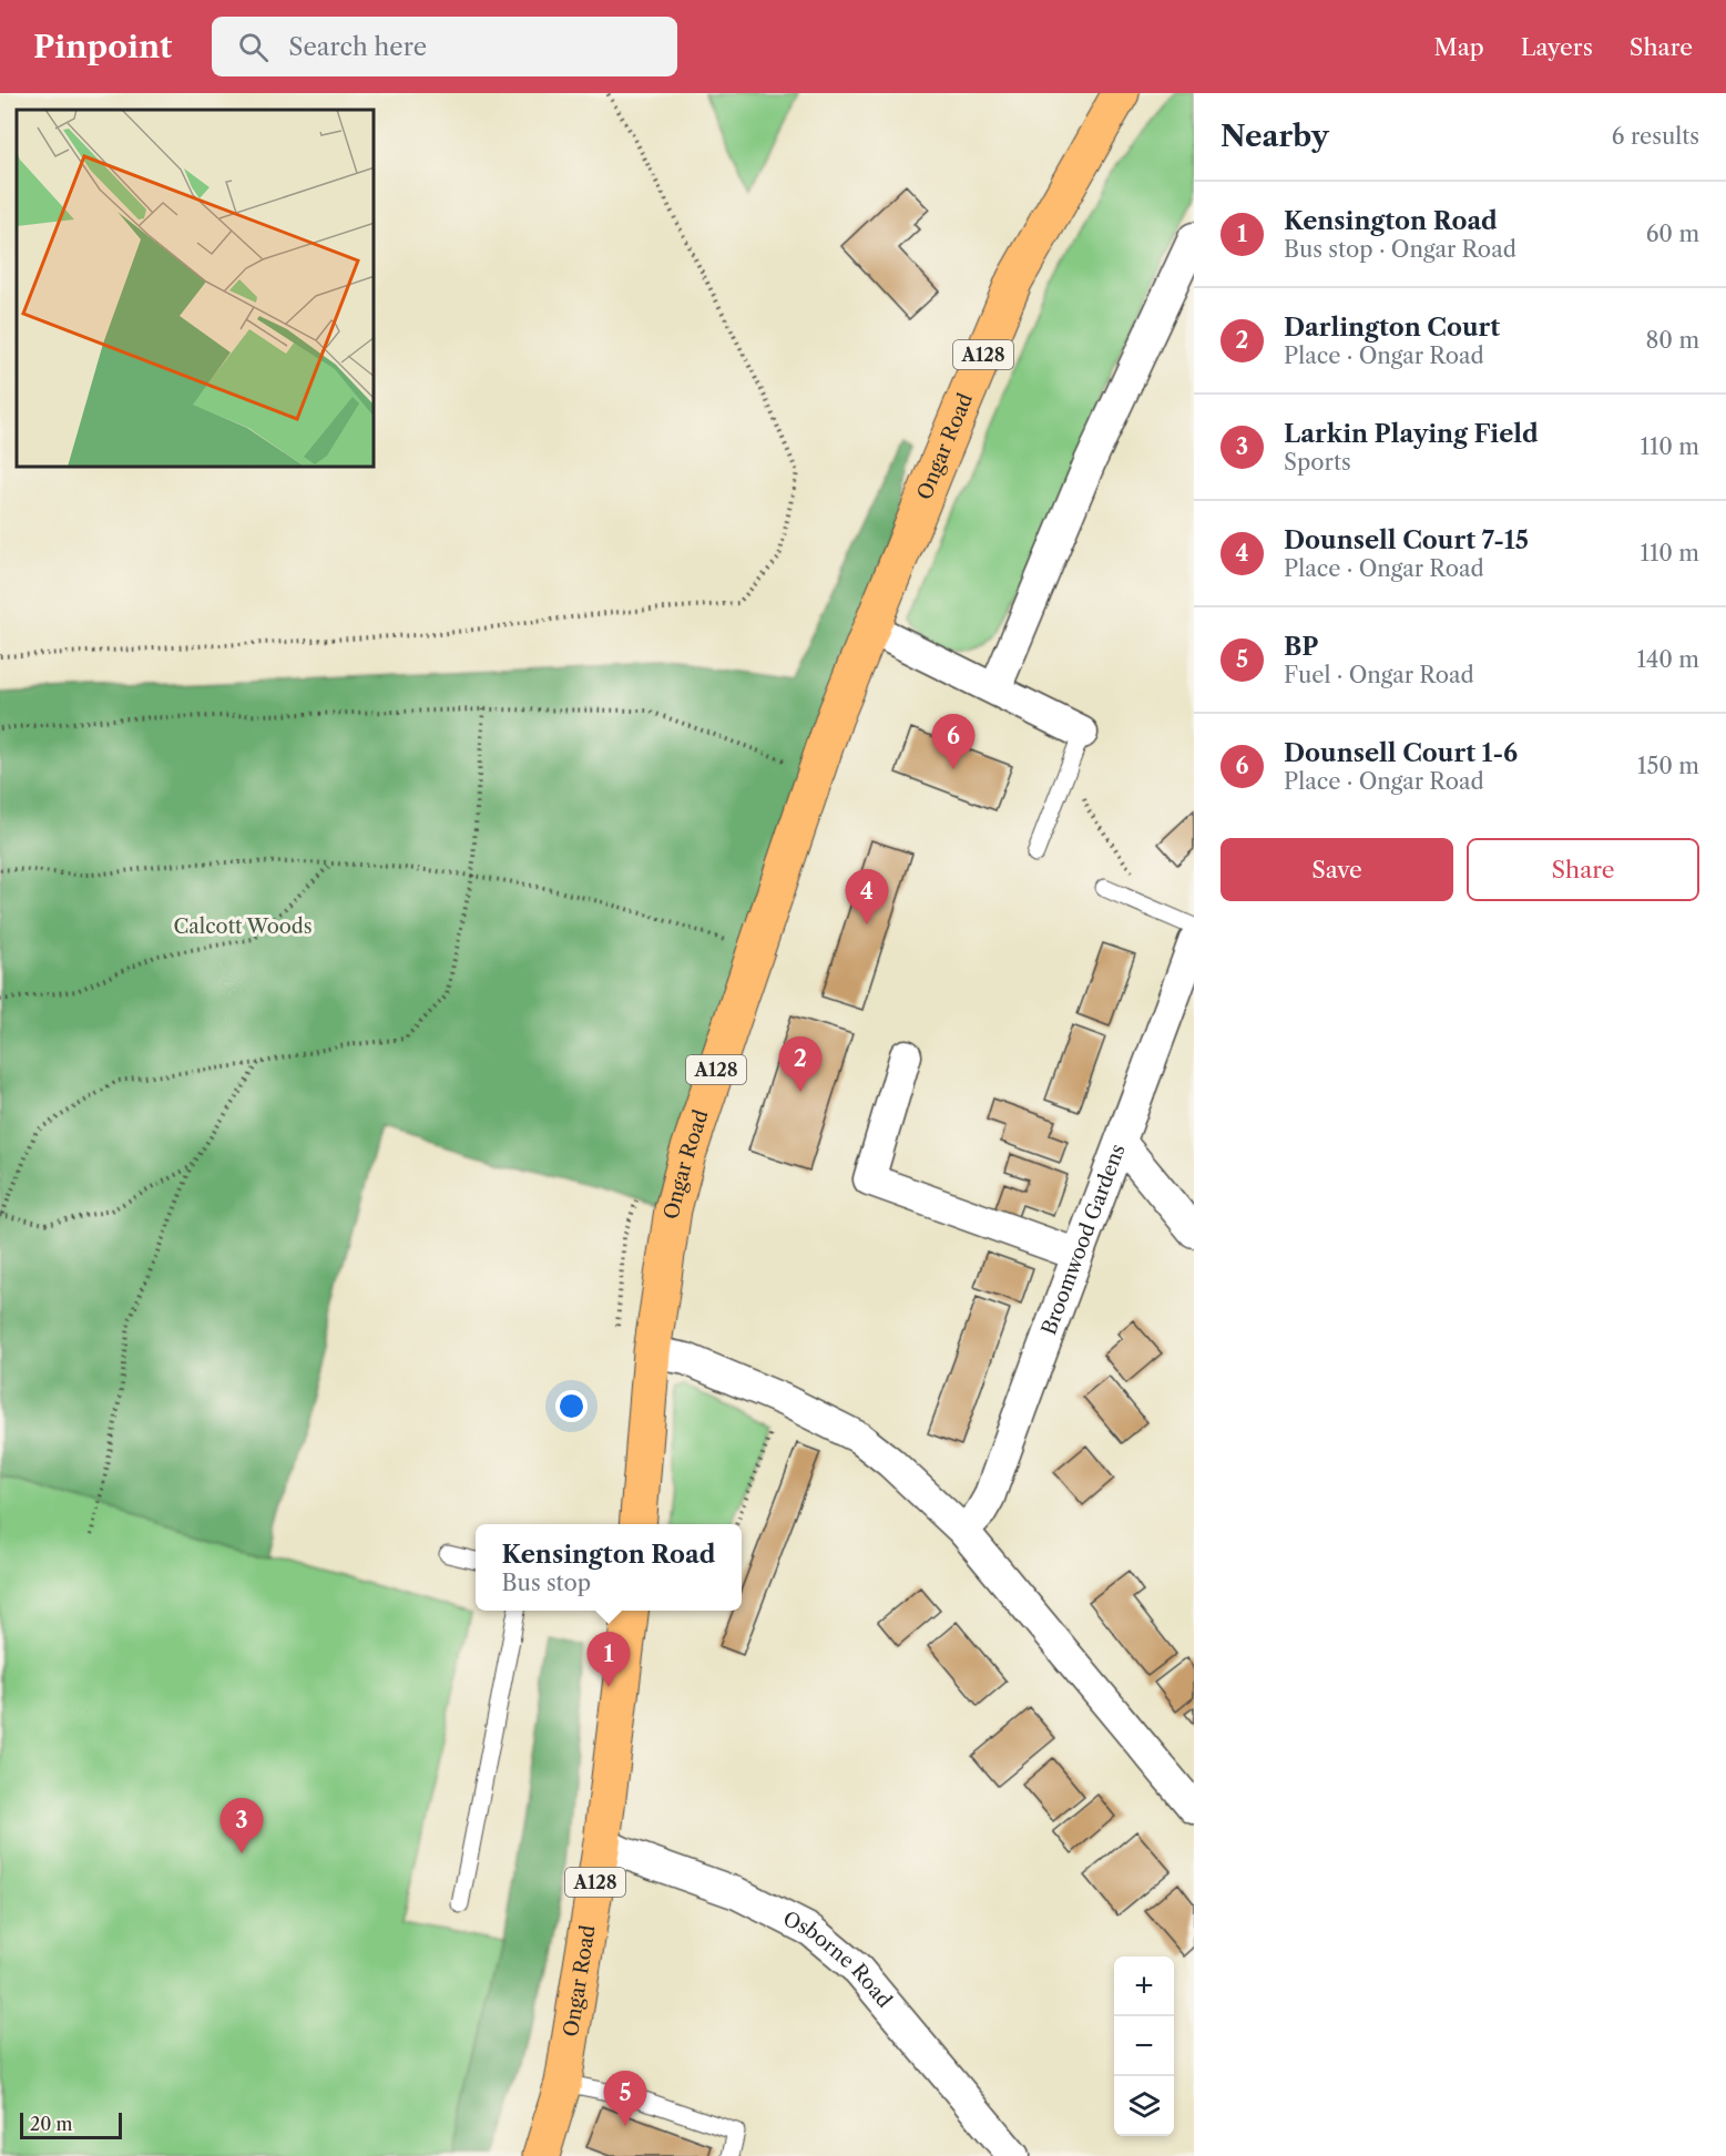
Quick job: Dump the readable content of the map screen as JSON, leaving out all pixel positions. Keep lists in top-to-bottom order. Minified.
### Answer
{"streets":{"main road":["A128","Ongar Road"],"street":["Broomwood Gardens","Osborne Road"]},"crossings":[["Ongar Road","Osborne Road"]],"parks":["Calcott Woods"],"scale_bar":"20 m","page":{"header":"Pinpoint","search":"Search here","nav":["Map","Layers","Share"],"heading":["Nearby","6 results"],"list":[{"mark":"1","name":"Kensington Road","note":"Bus stop · Ongar Road","value":"60 m"},{"mark":"2","name":"Darlington Court","note":"Place · Ongar Road","value":"80 m"},{"mark":"3","name":"Larkin Playing Field","note":"Sports","value":"110 m"},{"mark":"4","name":"Dounsell Court 7-15","note":"Place · Ongar Road","value":"110 m"},{"mark":"5","name":"BP","note":"Fuel · Ongar Road","value":"140 m"},{"mark":"6","name":"Dounsell Court 1-6","note":"Place · Ongar Road","value":"150 m"}],"pins":["6","4","2","1","3","5"],"buttons":["Save","Share"],"popup":["Kensington Road","Bus stop"],"map_buttons":["+","−"],"scale":"20 m"}}
